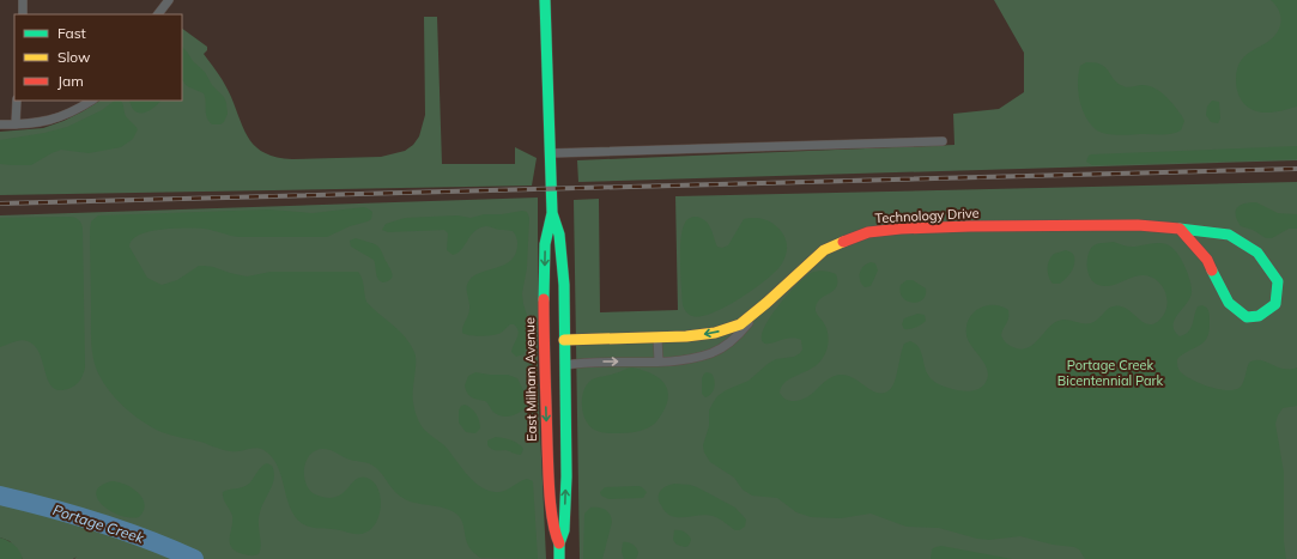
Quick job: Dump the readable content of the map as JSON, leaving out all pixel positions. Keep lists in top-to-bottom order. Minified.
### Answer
{"streets":{"street":["Technology Drive","East Milham Avenue"]},"crossings":[["Technology Drive","East Milham Avenue"]],"water":["Portage Creek"],"parks":["Portage Creek Bicentennial Park"],"legend":["Fast","Slow","Jam"]}
